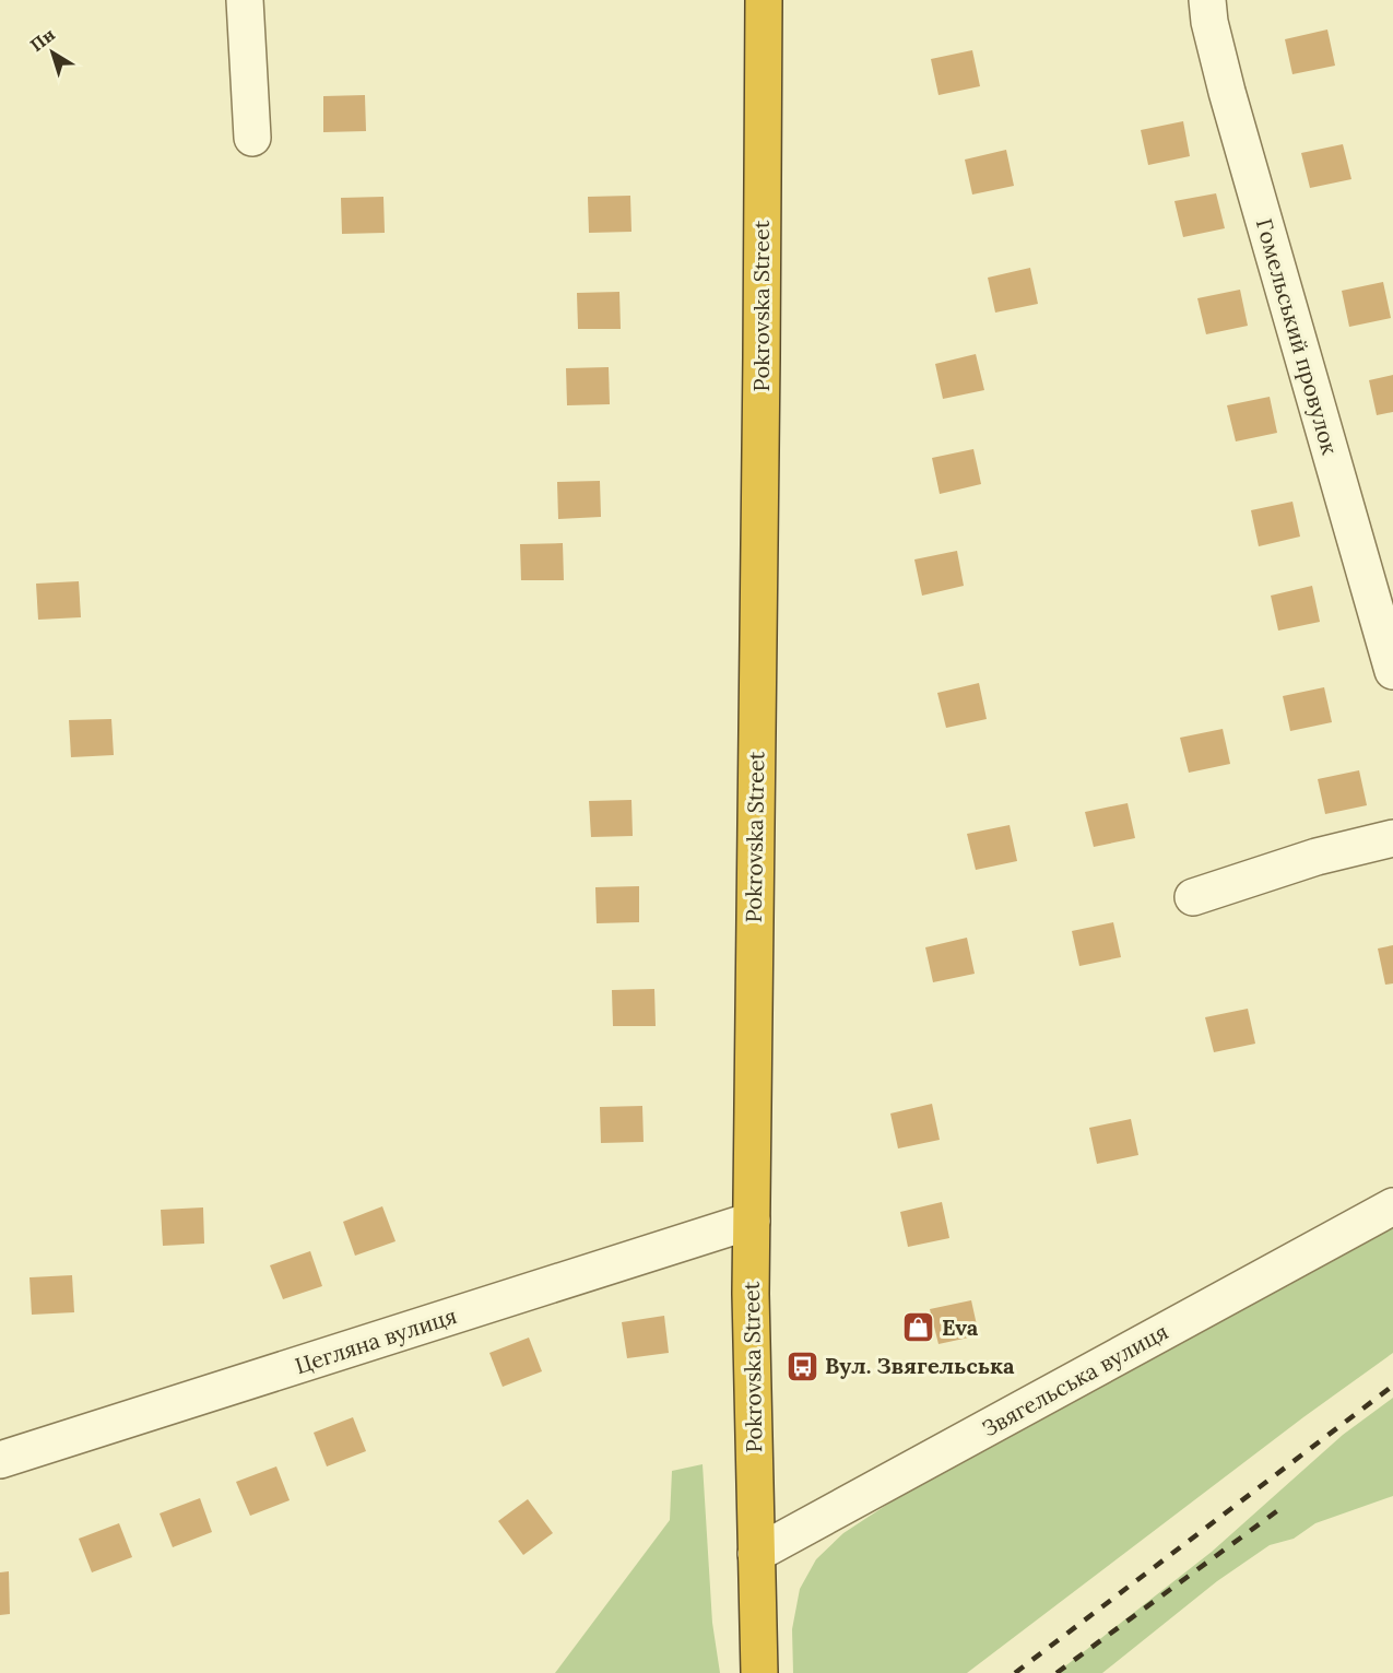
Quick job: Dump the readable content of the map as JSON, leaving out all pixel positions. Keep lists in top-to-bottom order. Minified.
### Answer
{"streets":{"highway":["Pokrovska Street"],"street":["Гомельський провулок","Цегляна вулиця","Звягельська вулиця"]},"crossings":[["Pokrovska Street","Цегляна вулиця"],["Pokrovska Street","Звягельська вулиця"]],"places":{"shop":["Eva"],"bus stop":["Вул. Звягельська"]},"north":"top left"}
